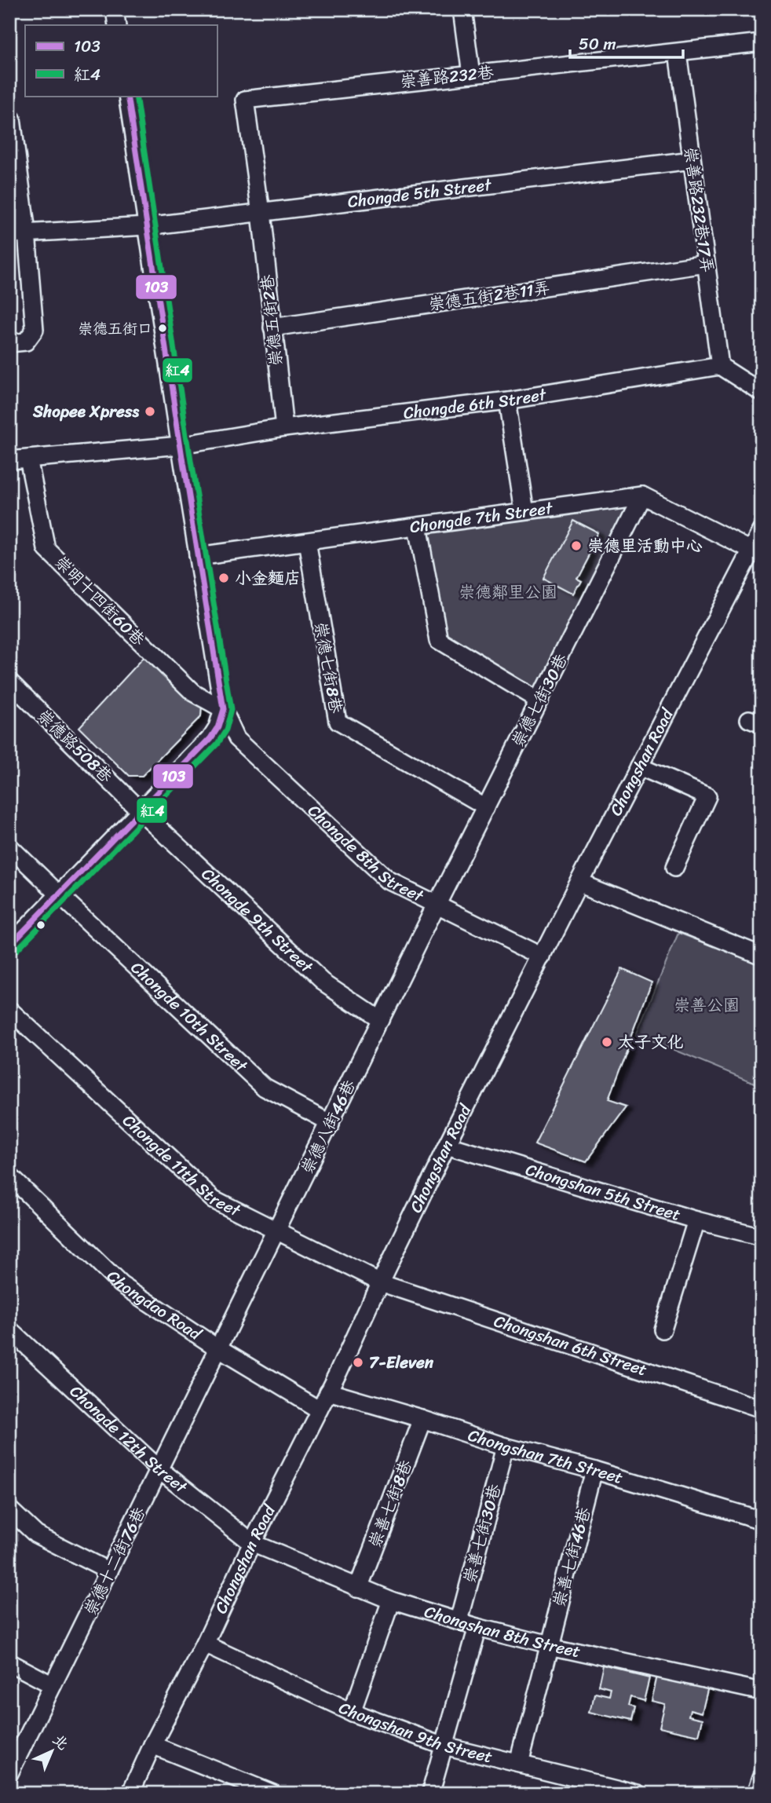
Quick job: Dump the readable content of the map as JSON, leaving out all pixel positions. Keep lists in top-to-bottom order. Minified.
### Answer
{"streets":{"street":["崇善路232巷","Chongde 5th Street","崇善路232巷17弄","崇德五街2巷11弄","崇德五街2巷","Chongde 6th Street","Chongde 7th Street","崇明十四街60巷","崇德七街8巷","崇德七街30巷","崇德路508巷","Chongshan Road","Chongde 8th Street","Chongde 9th Street","Chongde 10th Street","崇德八街46巷","Chongde 11th Street","Chongshan 5th Street","Chongdao Road","Chongshan 6th Street","Chongde 12th Street","Chongshan 7th Street","崇善七街8巷","崇善七街30巷","崇善七街46巷","崇德十二街76巷","Chongshan 8th Street","Chongshan 9th Street"]},"crossings":[["崇善路232巷","Chongde 5th Street"],["崇善路232巷","崇善路232巷17弄"],["崇善路232巷","崇德五街2巷"],["Chongde 5th Street","崇善路232巷17弄"],["Chongde 5th Street","崇德五街2巷"],["Chongde 5th Street","Chongde 8th Street"],["崇善路232巷17弄","崇德五街2巷11弄"],["崇善路232巷17弄","Chongde 6th Street"],["崇德五街2巷11弄","崇德五街2巷"],["崇德五街2巷","Chongde 6th Street"],["Chongde 6th Street","崇明十四街60巷"],["Chongde 6th Street","Chongde 8th Street"],["Chongde 7th Street","崇德七街8巷"],["Chongde 7th Street","崇德七街30巷"],["Chongde 7th Street","Chongde 8th Street"],["崇明十四街60巷","Chongde 8th Street"],["崇德七街8巷","崇德七街30巷"],["崇德七街30巷","Chongde 8th Street"],["崇德七街30巷","崇德八街46巷"],["崇德路508巷","Chongde 9th Street"],["Chongshan Road","Chongde 8th Street"],["Chongshan Road","Chongde 11th Street"],["Chongshan Road","Chongshan 5th Street"],["Chongshan Road","Chongdao Road"],["Chongshan Road","Chongshan 6th Street"],["Chongshan Road","Chongde 12th Street"],["Chongshan Road","Chongshan 7th Street"],["Chongshan Road","Chongshan 8th Street"],["Chongshan Road","Chongshan 9th Street"],["Chongde 8th Street","崇德八街46巷"],["Chongde 9th Street","崇德八街46巷"],["Chongde 10th Street","崇德八街46巷"],["崇德八街46巷","Chongde 11th Street"],["崇德八街46巷","Chongdao Road"],["崇德八街46巷","崇德十二街76巷"],["Chongde 11th Street","Chongshan 6th Street"],["Chongdao Road","崇德十二街76巷"],["Chongde 12th Street","崇德十二街76巷"],["Chongde 12th Street","Chongshan 8th Street"],["Chongshan 7th Street","崇善七街8巷"],["Chongshan 7th Street","崇善七街30巷"],["Chongshan 7th Street","崇善七街46巷"],["崇善七街8巷","Chongshan 8th Street"],["崇善七街30巷","Chongshan 8th Street"],["崇善七街46巷","Chongshan 8th Street"],["崇善七街46巷","Chongshan 9th Street"]],"parks":["崇德鄰里公園","崇善公園"],"places":["崇德五街口","Shopee Xpress","崇德里活動中心","小金麵店","太子文化","7-Eleven"],"lines":["transit line 103","transit line 紅4"],"legend":["103","紅4"],"scale_bar":"50 m","north":"top right"}
